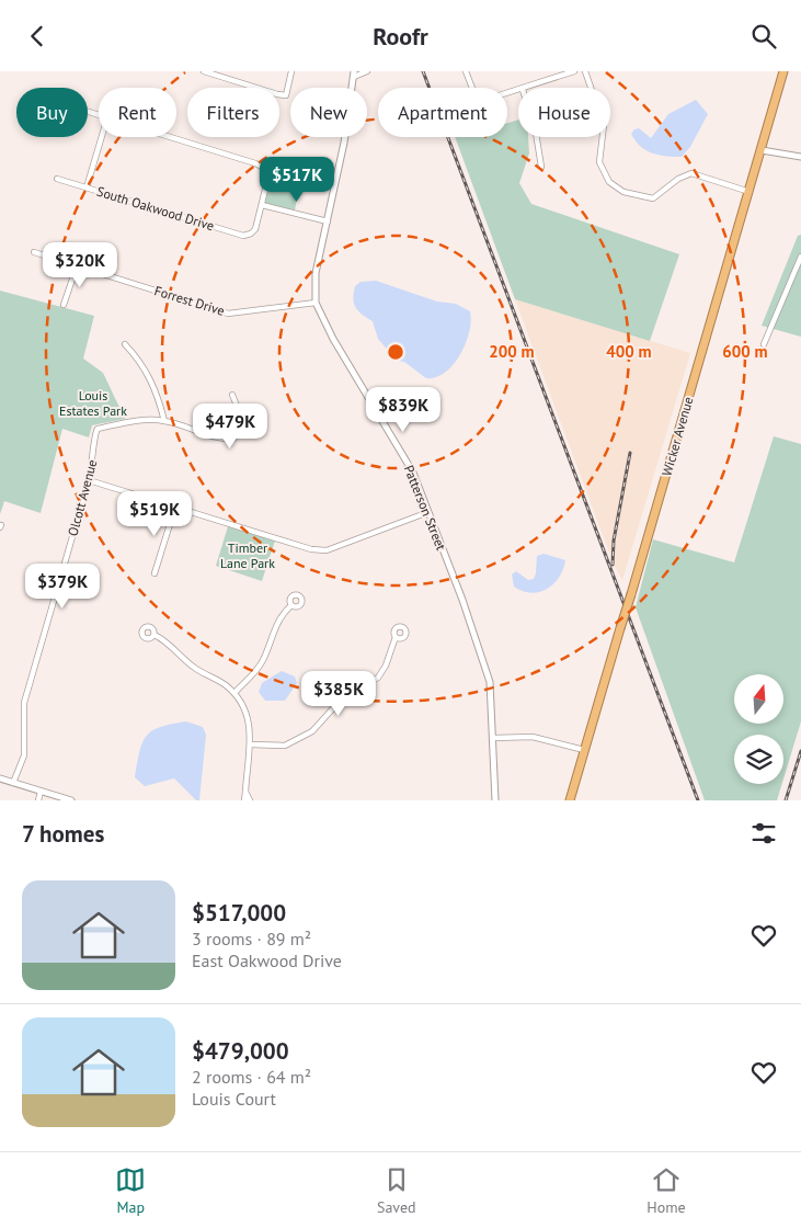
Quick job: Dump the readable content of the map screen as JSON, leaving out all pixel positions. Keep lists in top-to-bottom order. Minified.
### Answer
{"streets":{"highway":["Wicker Avenue"],"street":["South Oakwood Drive","Forrest Drive","Olcott Avenue","Patterson Street"]},"crossings":[["Forrest Drive","Patterson Street"]],"parks":["Louis Estates Park","Timber Lane Park"],"north":"top","page":{"header":"Roofr","chip":["Buy","Rent","Filters","New","Apartment","House"],"price":["$517K","$320K","$839K","$479K","$519K","$379K","$385K"],"heading":"7 homes","list":[{"name":"$517,000","note":"3 rooms · 89 m² · East Oakwood Drive"},{"name":"$479,000","note":"2 rooms · 64 m² · Louis Court"}],"tabs":["Map","Saved","Home"]},"rings":["200 m","400 m","600 m"]}
